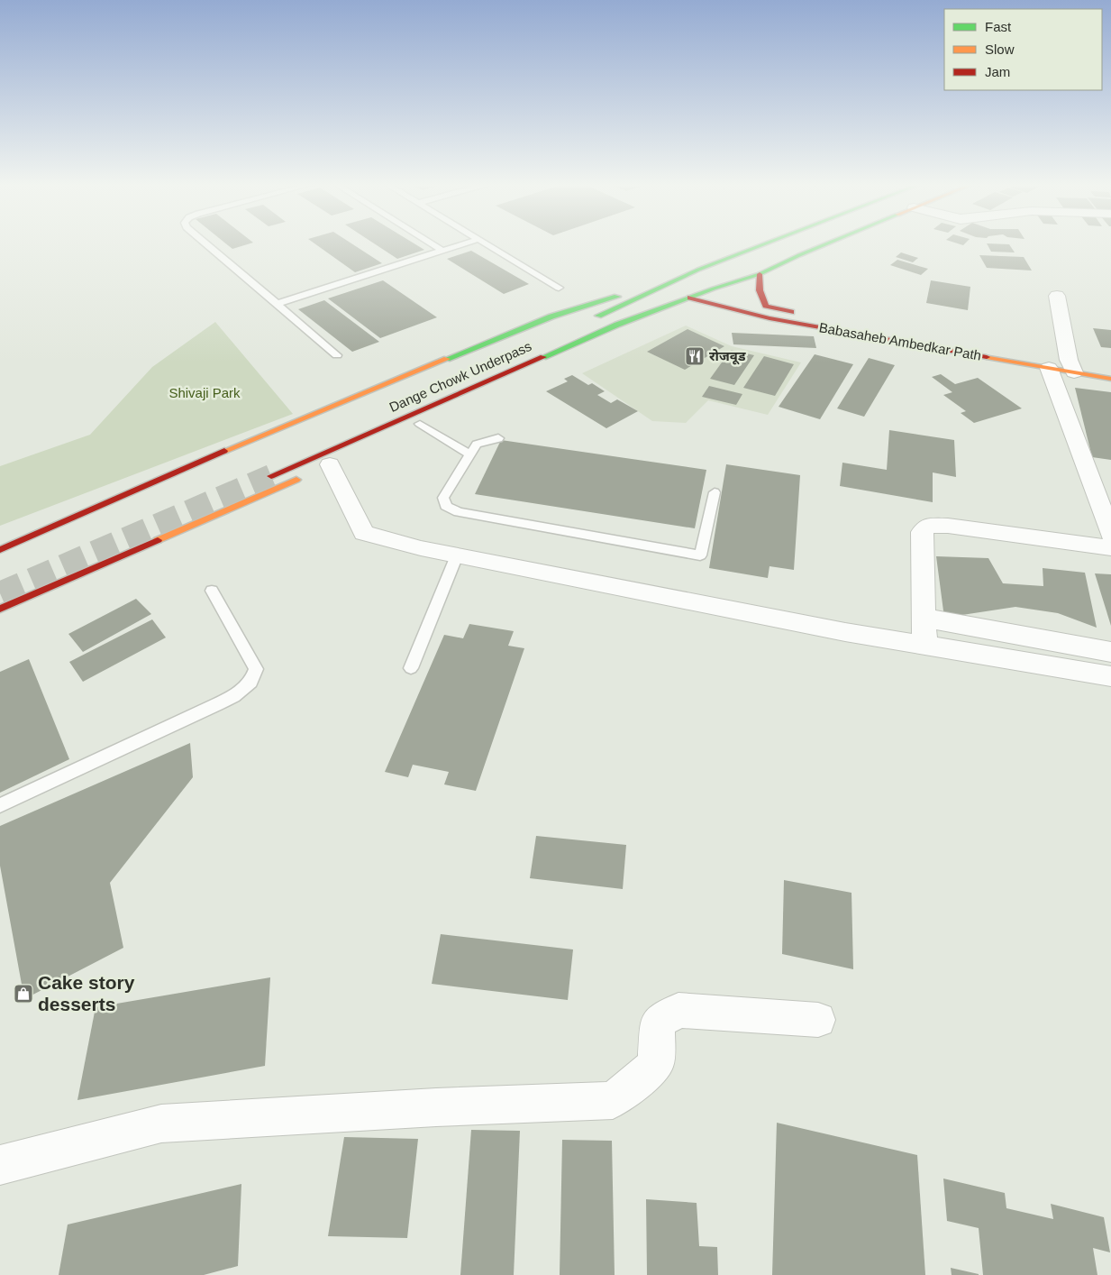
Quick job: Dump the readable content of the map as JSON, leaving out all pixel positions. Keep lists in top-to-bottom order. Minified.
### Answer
{"streets":{"main road":["Babasaheb Ambedkar Path","Dange Chowk Underpass"]},"crossings":[["Babasaheb Ambedkar Path","Dange Chowk Underpass"]],"parks":["Shivaji Park"],"places":{"restaurant":["रोजवूड"],"shop":["Cake story desserts"]},"legend":["Fast","Slow","Jam"]}
